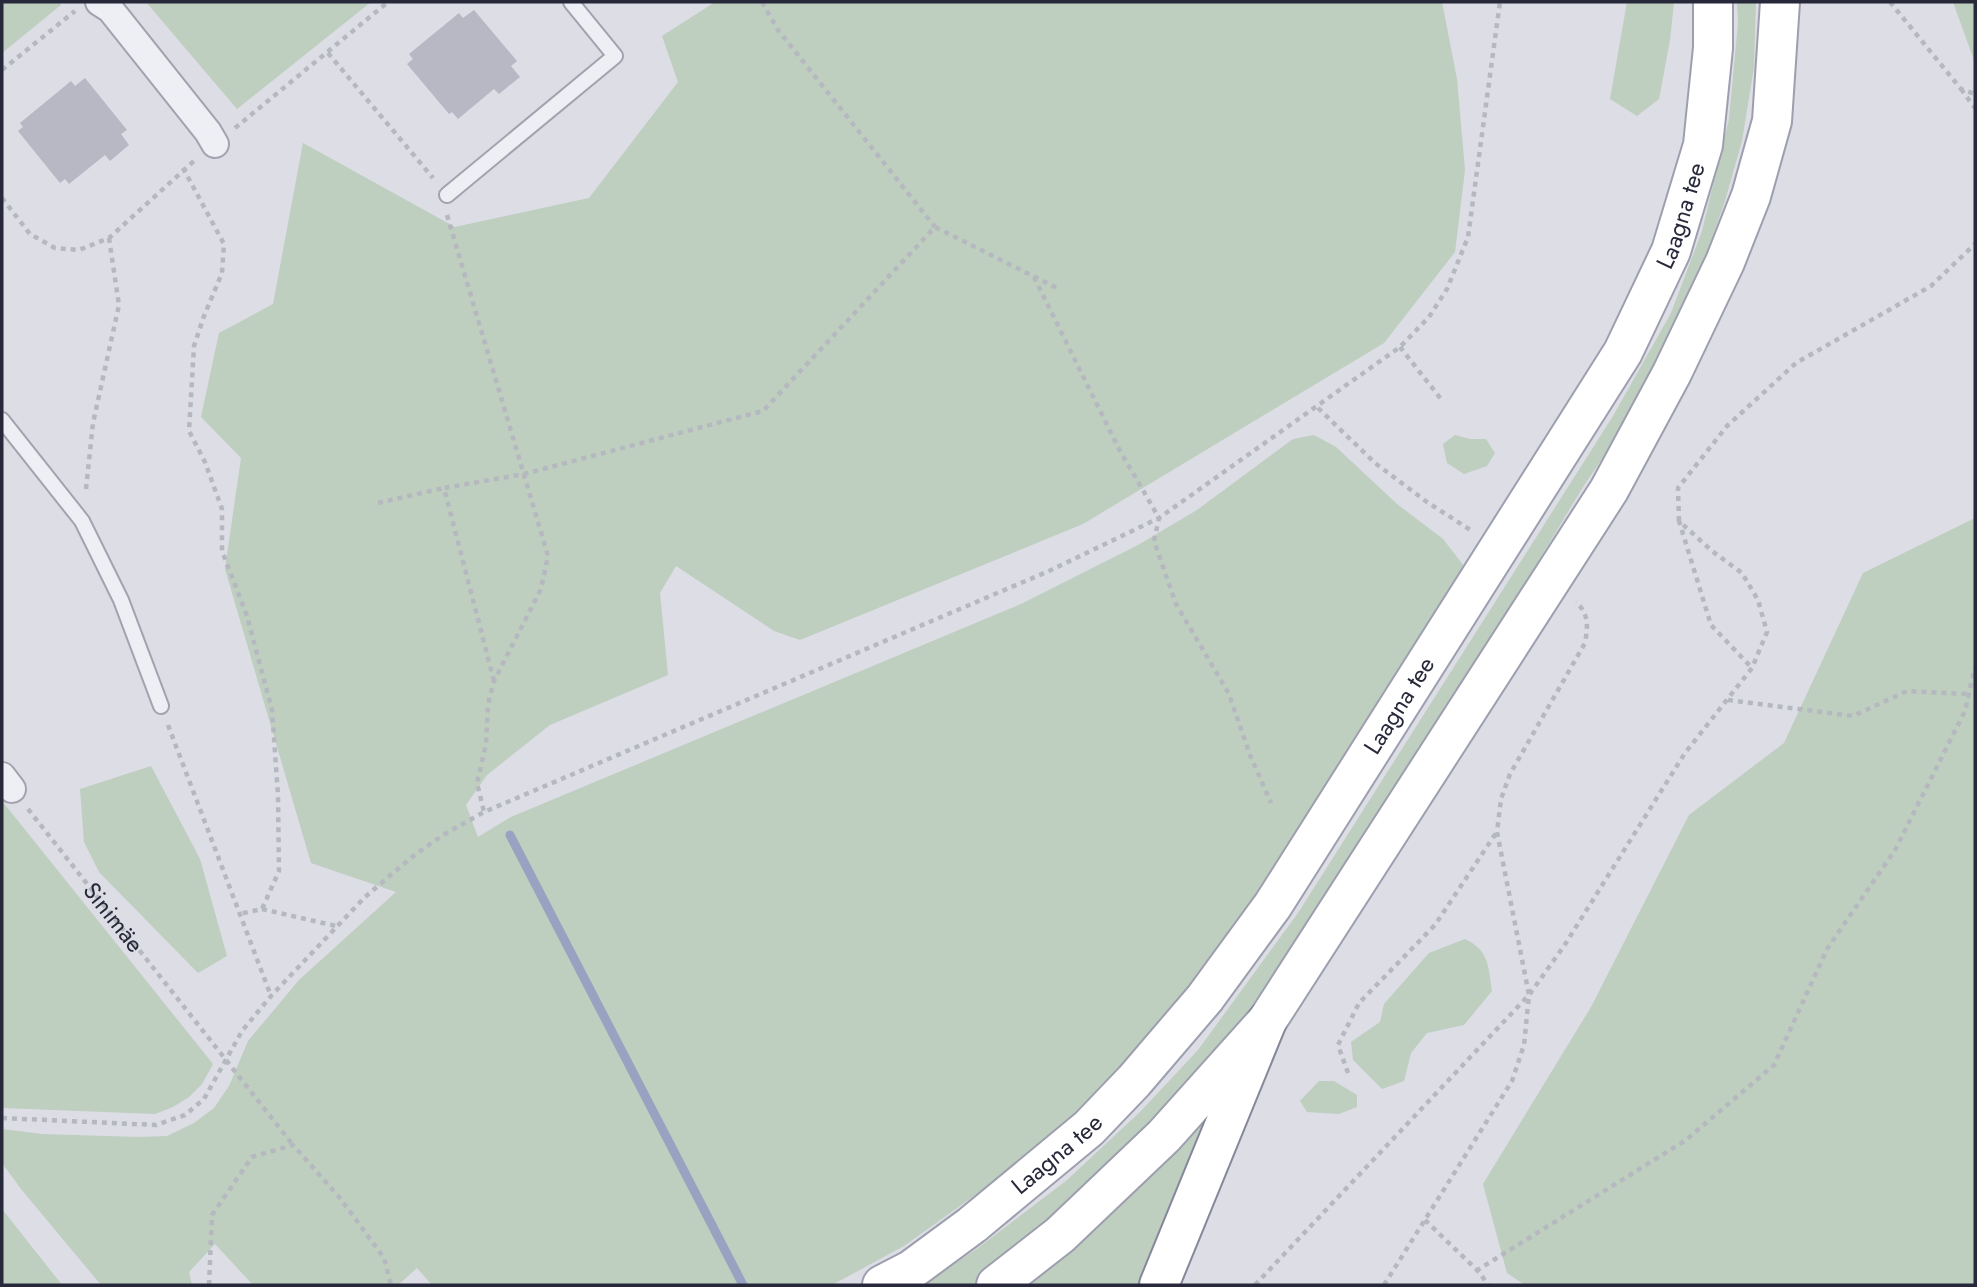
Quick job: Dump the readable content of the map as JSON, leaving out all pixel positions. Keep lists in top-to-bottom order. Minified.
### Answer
{"streets":{"main road":["Laagna tee"],"path":["Sinimäe"]}}
